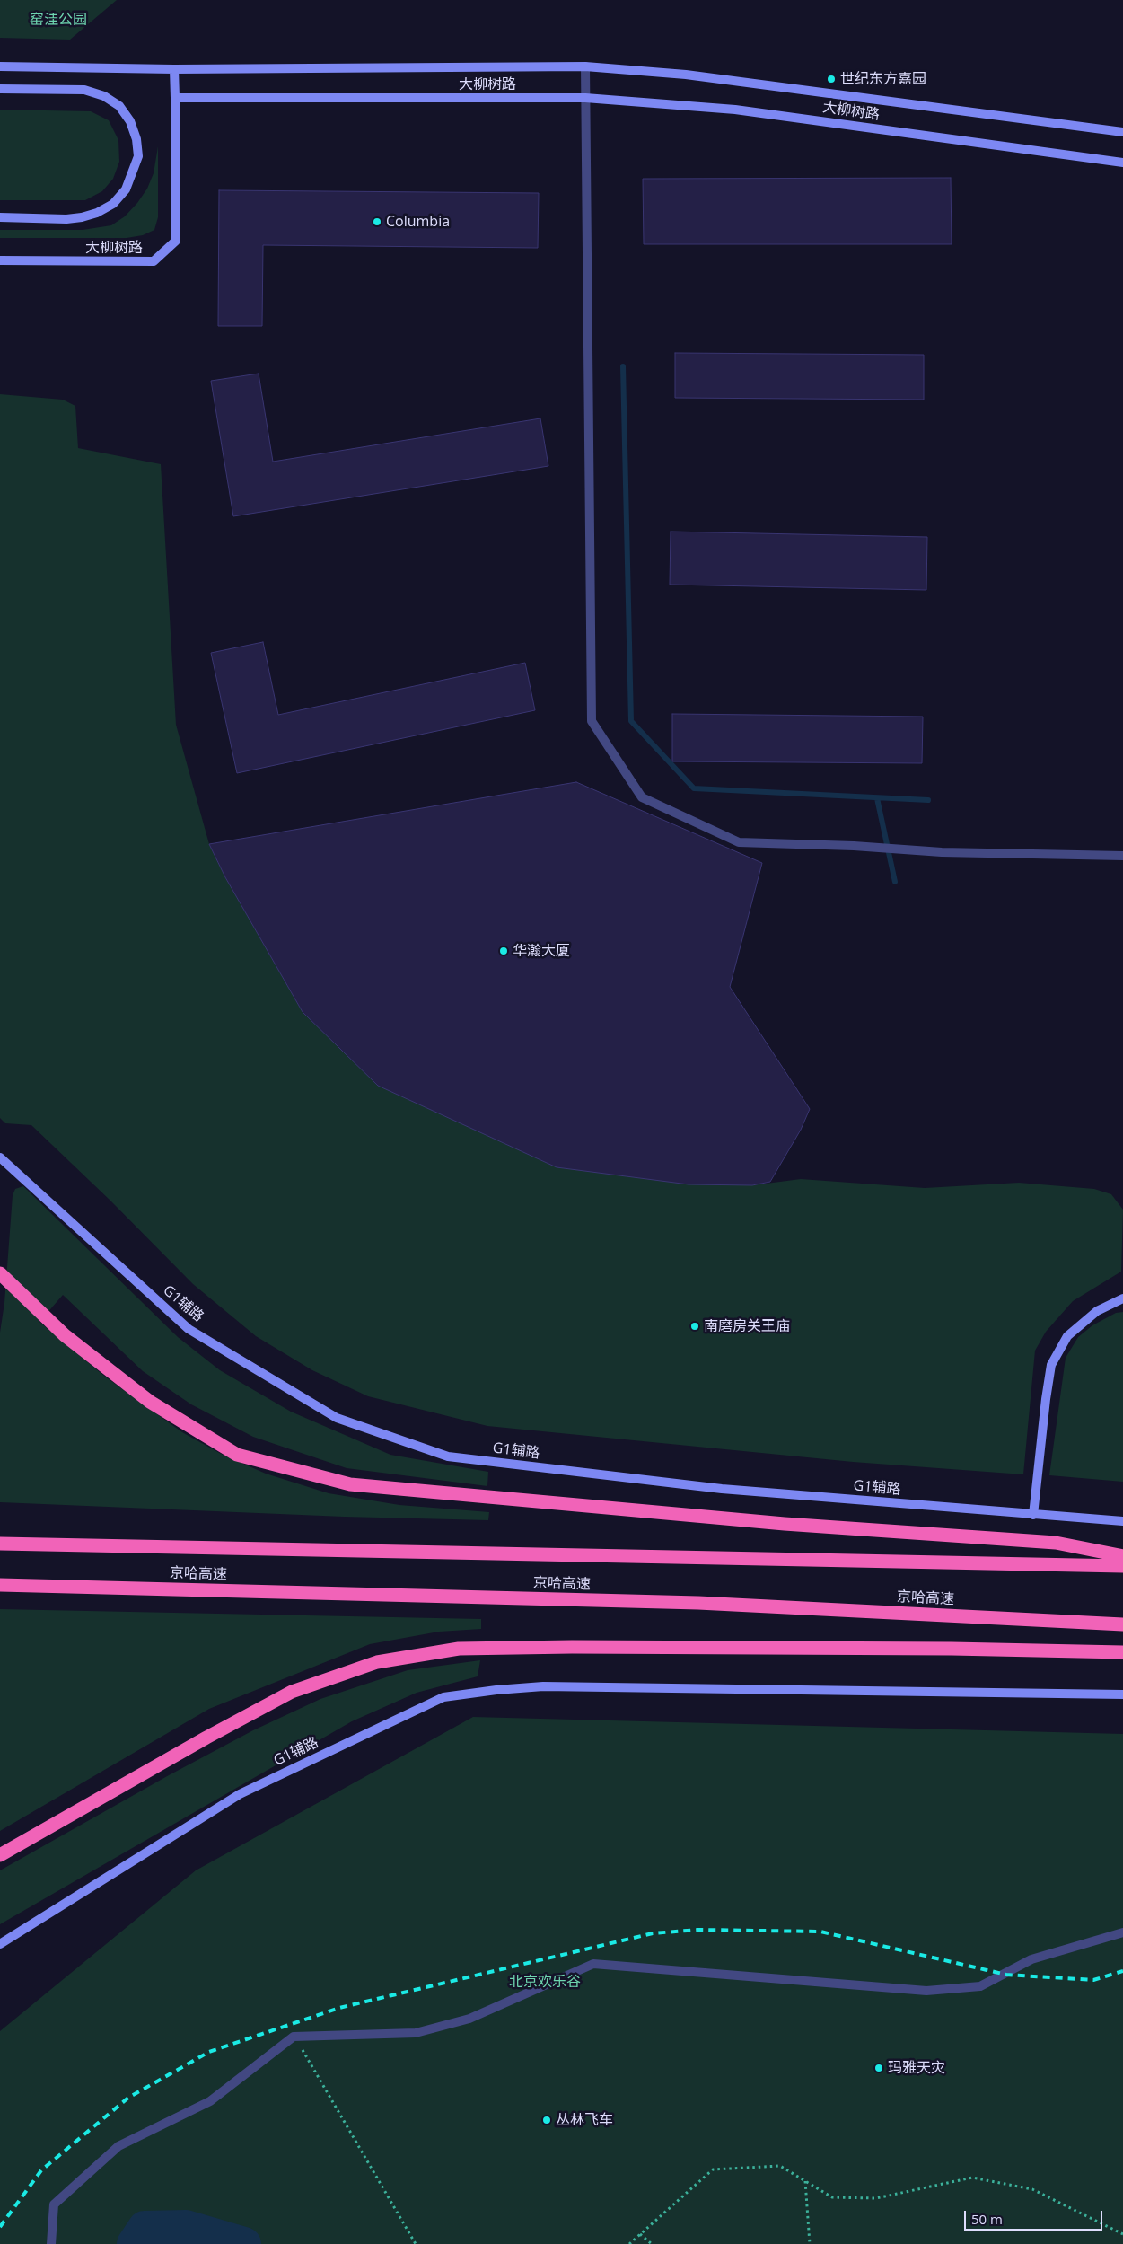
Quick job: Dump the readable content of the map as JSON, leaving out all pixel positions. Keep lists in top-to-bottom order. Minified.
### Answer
{"streets":{"highway":["京哈高速"],"street":["大柳树路","G1辅路"]},"parks":["窑洼公园","北京欢乐谷"],"places":["世纪东方嘉园","Columbia","华瀚大厦","南磨房关王庙","玛雅天灾","丛林飞车"],"scale_bar":"50 m"}
